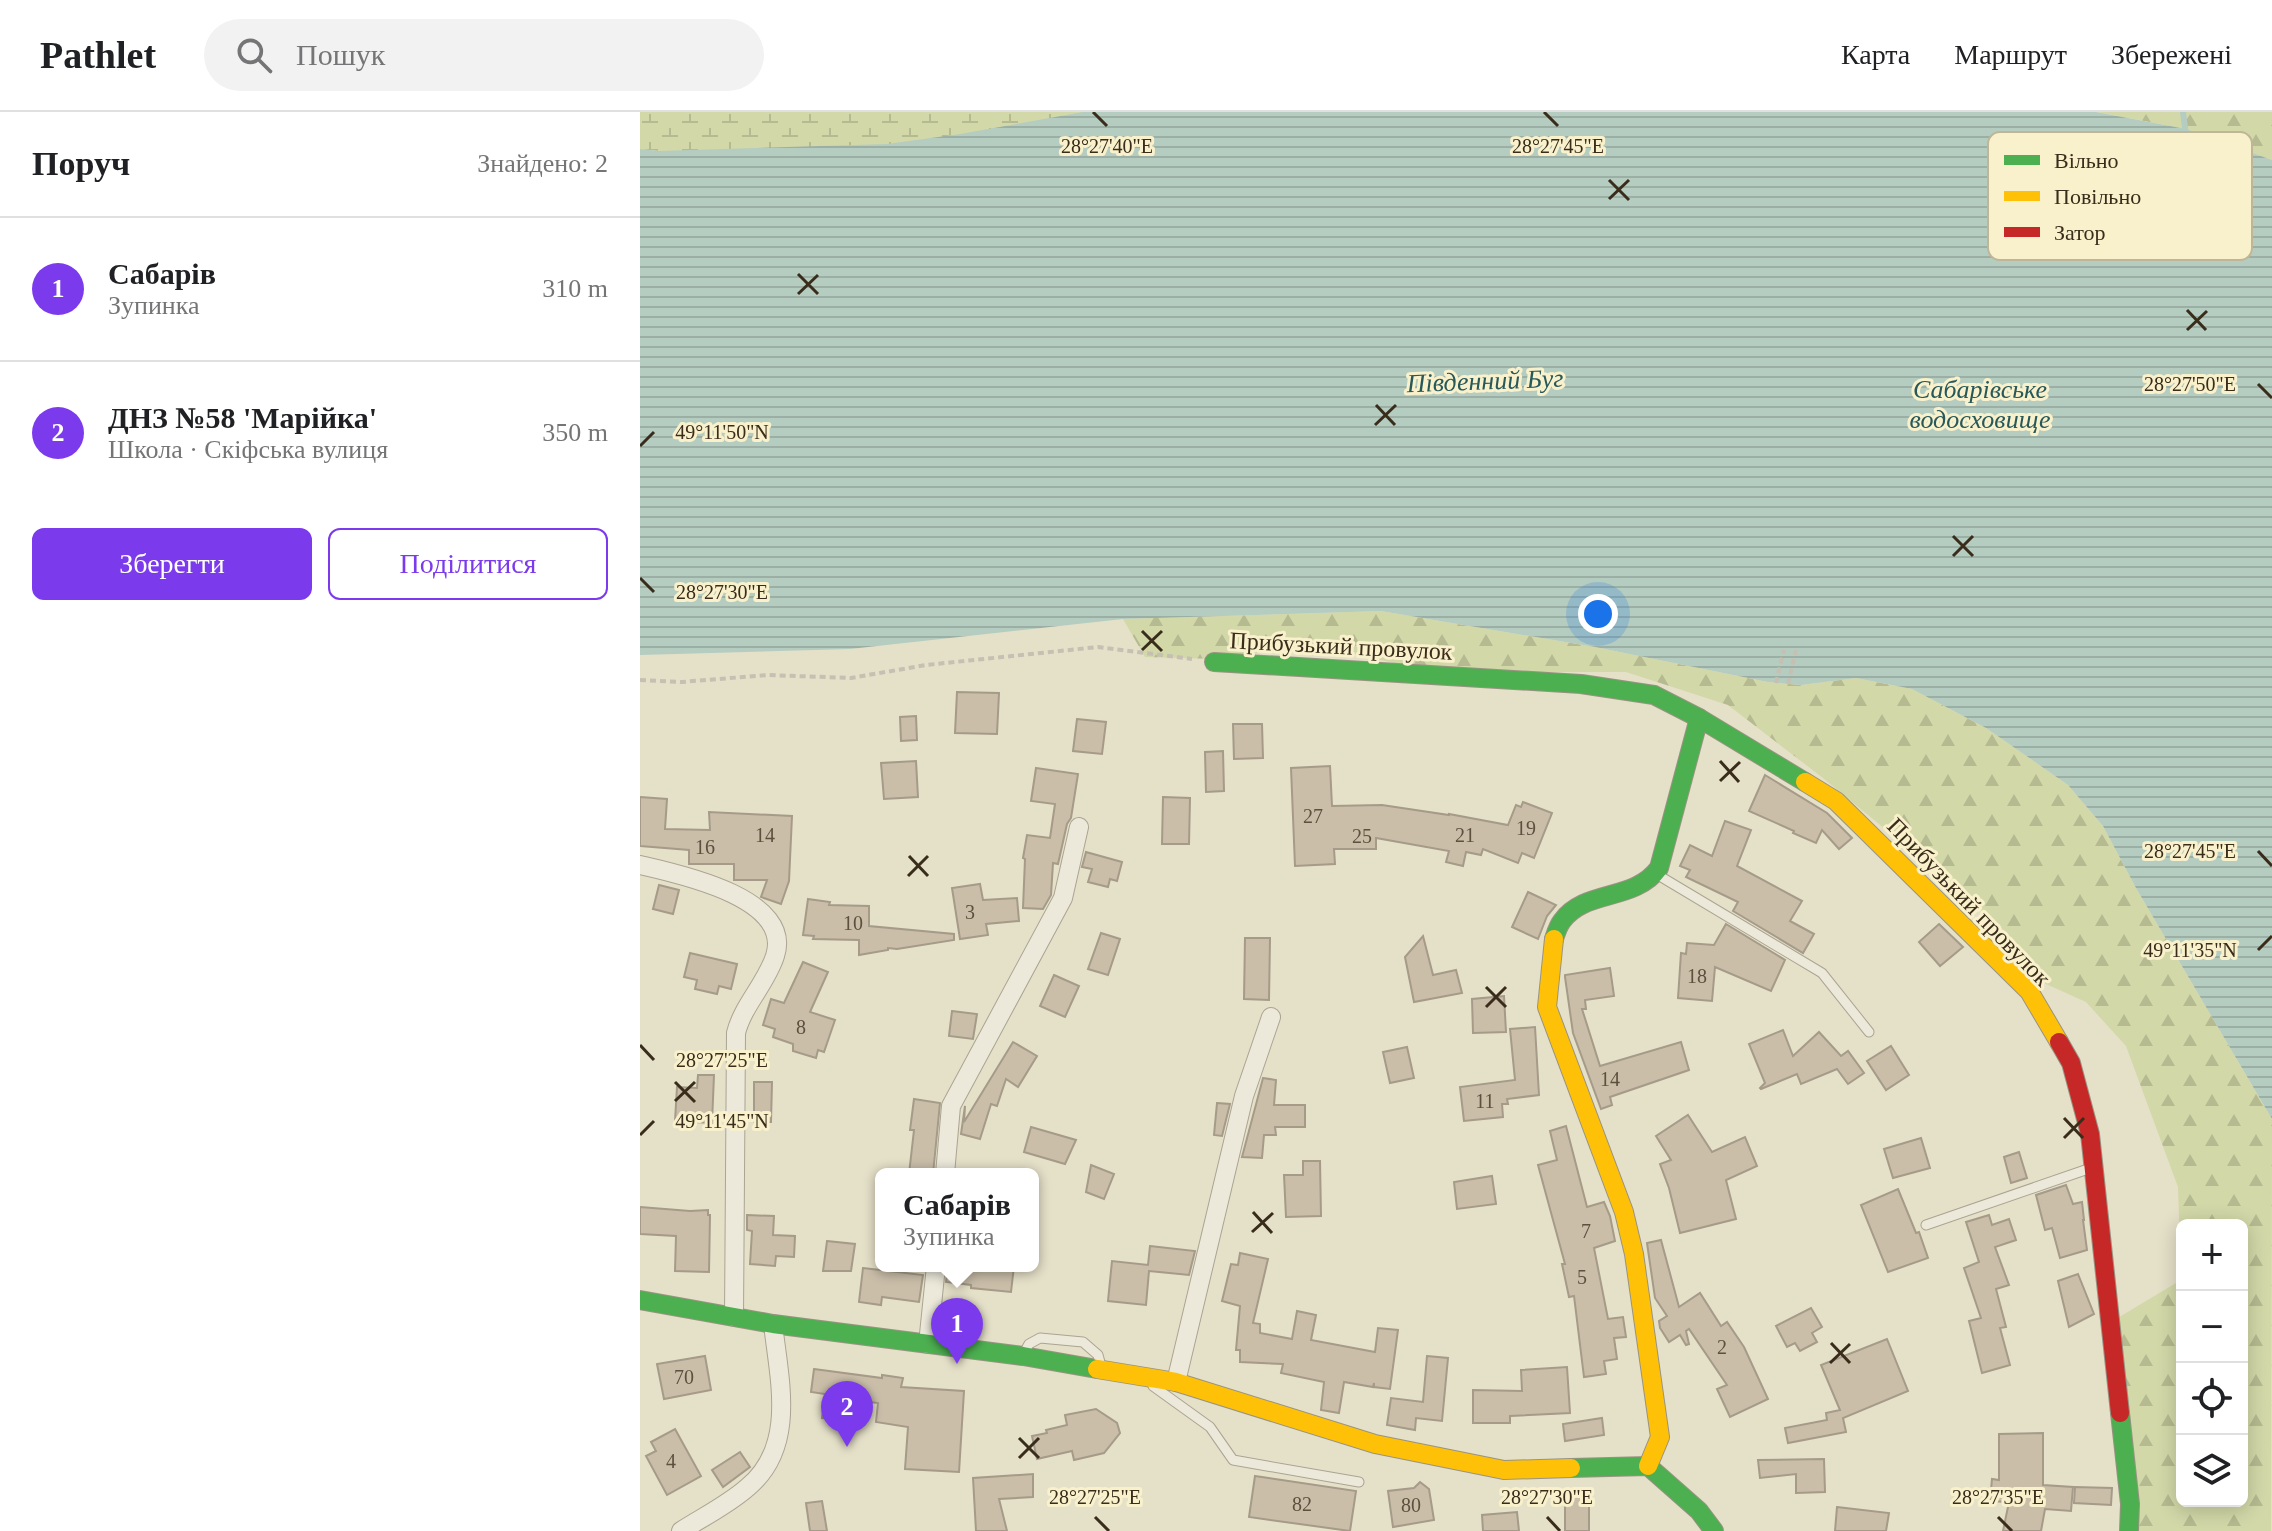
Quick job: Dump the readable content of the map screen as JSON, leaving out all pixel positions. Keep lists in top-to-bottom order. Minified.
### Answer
{"streets":{"street":["Прибузький провулок"]},"water":["Південний Буг","Сабарівське водосховище"],"house_numbers":["27","19","14","21","25","16","3","10","18","8","14","11","7","5","2","70","4","82","80"],"legend":["Вільно","Повільно","Затор"],"page":{"header":"Pathlet","search":"Пошук","nav":["Карта","Маршрут","Збережені"],"heading":["Поруч","Знайдено: 2"],"list":[{"mark":"1","name":"Сабарів","note":"Зупинка","value":"310 m"},{"mark":"2","name":"ДНЗ №58 'Марійка'","note":"Школа · Скіфська вулиця","value":"350 m"}],"buttons":["Зберегти","Поділитися"],"popup":["Сабарів","Зупинка"],"map_buttons":["+","−"],"pins":["1","2"]},"coordinates":["28°27'45\"E","28°27'40\"E","28°27'50\"E","49°11'50\"N","28°27'30\"E","49°11'35\"N","28°27'25\"E","49°11'45\"N","28°27'35\"E"]}
